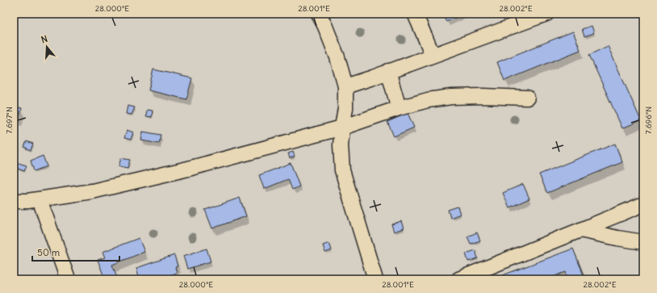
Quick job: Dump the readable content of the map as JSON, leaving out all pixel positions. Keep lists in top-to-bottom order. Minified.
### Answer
{"scale_bar":"50 m","north":"top","coordinates":["28.000°E","28.001°E","28.002°E","7.697°N","7.696°N"]}
